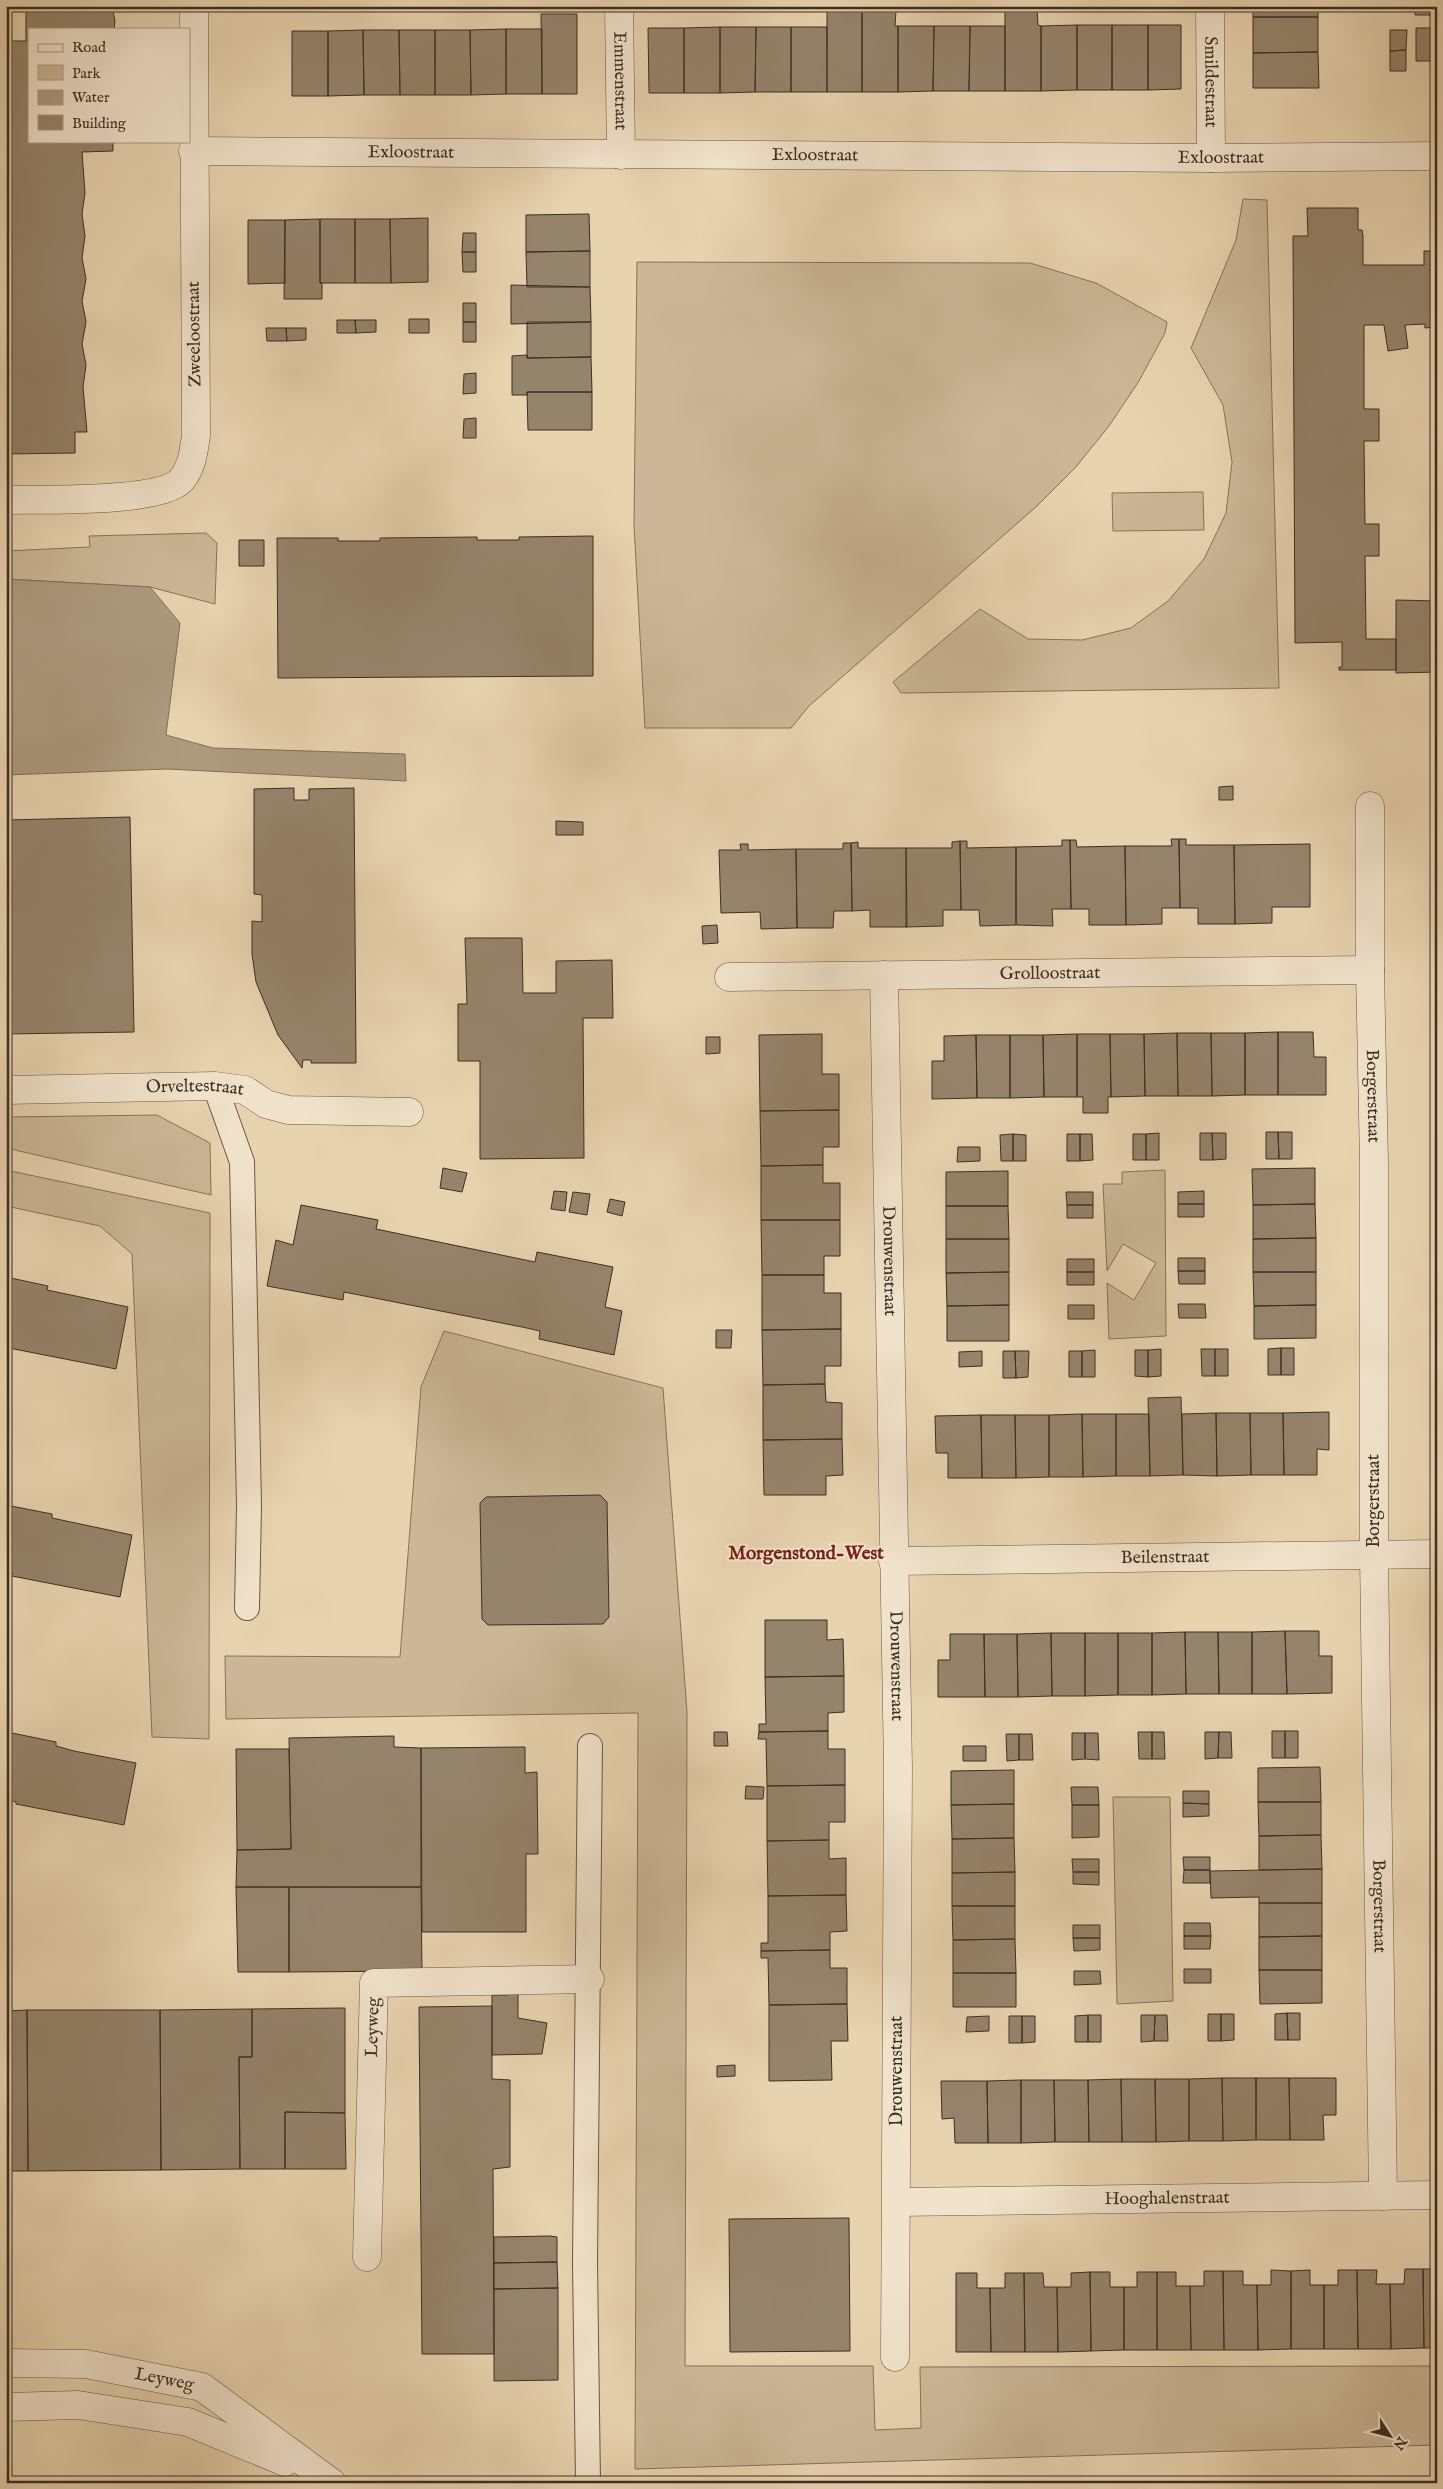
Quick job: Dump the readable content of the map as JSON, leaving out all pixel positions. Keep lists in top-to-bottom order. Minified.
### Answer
{"streets":{"street":["Emmenstraat","Smildestraat","Exloostraat","Zweeloostraat","Grolloostraat","Orveltestraat","Borgerstraat","Drouwenstraat","Beilenstraat","Leyweg","Hooghalenstraat"]},"crossings":[["Emmenstraat","Exloostraat"],["Smildestraat","Exloostraat"],["Exloostraat","Zweeloostraat"],["Grolloostraat","Borgerstraat"],["Grolloostraat","Drouwenstraat"],["Borgerstraat","Beilenstraat"],["Borgerstraat","Hooghalenstraat"],["Drouwenstraat","Beilenstraat"],["Drouwenstraat","Hooghalenstraat"]],"districts":["Morgenstond-West"],"legend":["Road","Park","Water","Building"],"north":"bottom right"}
